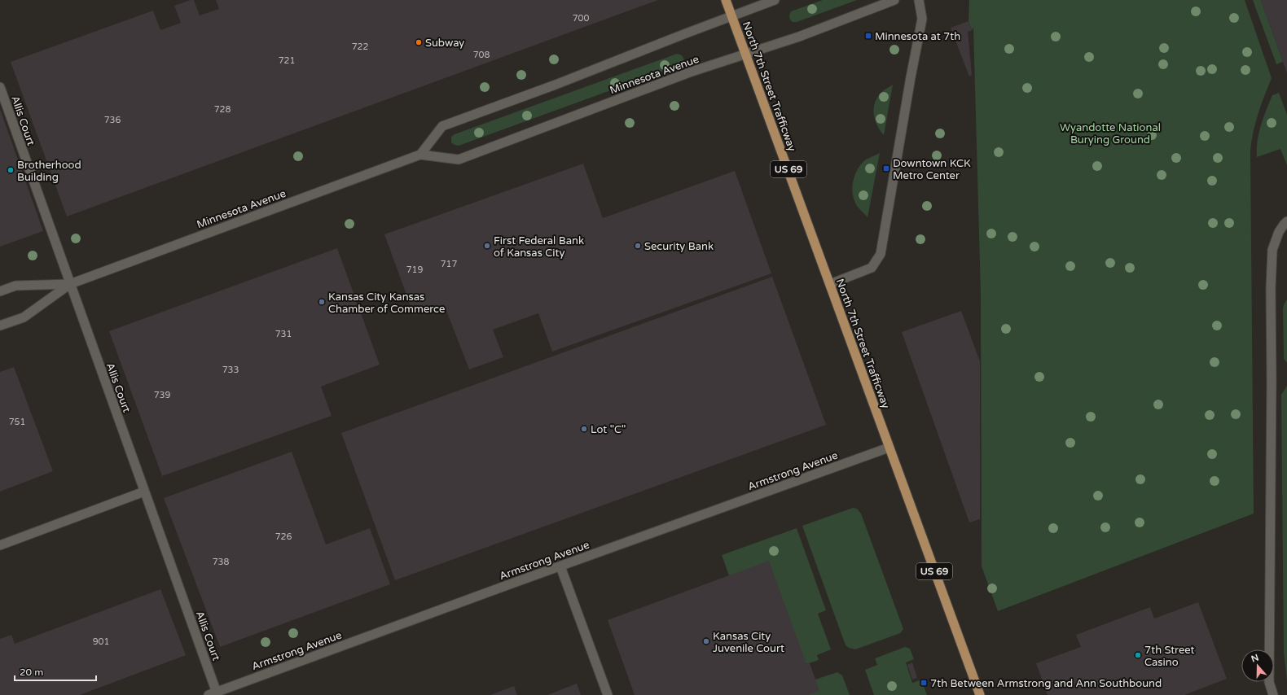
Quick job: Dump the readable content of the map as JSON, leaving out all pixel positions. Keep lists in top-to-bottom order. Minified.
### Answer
{"streets":{"main road":["Minnesota Avenue","North 7th Street Trafficway","Allis Court","US 69","Armstrong Avenue"]},"crossings":[["Minnesota Avenue","North 7th Street Trafficway"],["Minnesota Avenue","Allis Court"],["North 7th Street Trafficway","Armstrong Avenue"],["Allis Court","Armstrong Avenue"]],"parks":["Wyandotte National Burying Ground"],"places":{"transit":["Minnesota at 7th","Downtown KCK Metro Center","7th Between Armstrong and Ann Southbound"],"other":["Subway","Brotherhood Building","First Federal Bank of Kansas City","Security Bank","Kansas City Kansas Chamber of Commerce","Lot \"C\"","Kansas City Juvenile Court","7th Street Casino"]},"house_numbers":["700","722","708","721","728","736","717","719","731","733","739","751","726","738","901"],"scale_bar":"20 m","north":"top"}
